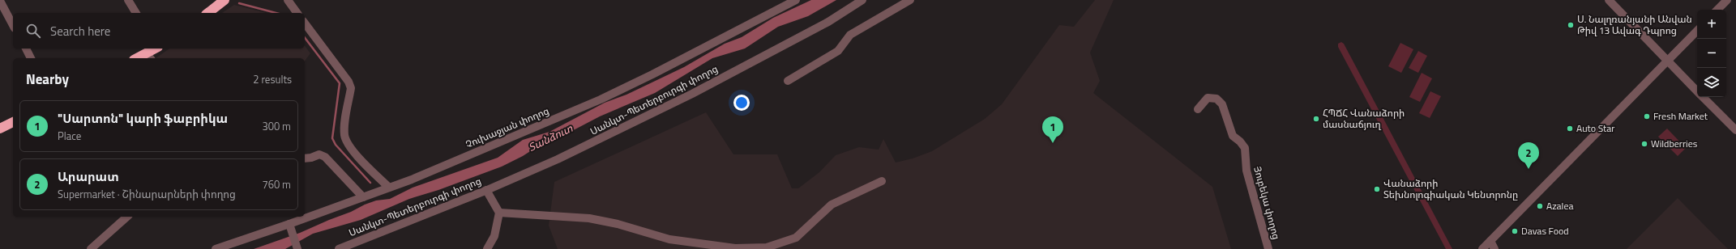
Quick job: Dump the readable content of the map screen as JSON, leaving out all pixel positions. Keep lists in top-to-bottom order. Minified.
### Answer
{"streets":{"street":["Սանկտ-Պետերբուրգի փողոց","Չուխաջյան փողոց","Յուբեկա փողոց"]},"water":["Տանձուտ"],"places":["Ս. Նալղռանյանի Անվան Թիվ 13 Ավագ Դպրոց","Fresh Market","ՀՊՃՀ Վանաձորի մասնաճյուղ","Auto Star","Wildberries","Վանաձորի Տեխնոլոգիական Կենտրոնը","Azalea","Davas Food"],"page":{"map_buttons":["+","−"],"search":"Search here","heading":["Nearby","2 results"],"list":[{"mark":"1","name":"\"Սարտոն\" կարի ֆաբրիկա","note":"Place","value":"300 m"},{"mark":"2","name":"Արարատ","note":"Supermarket · Շինարարների փողոց","value":"760 m"}],"pins":["1","2"]}}
